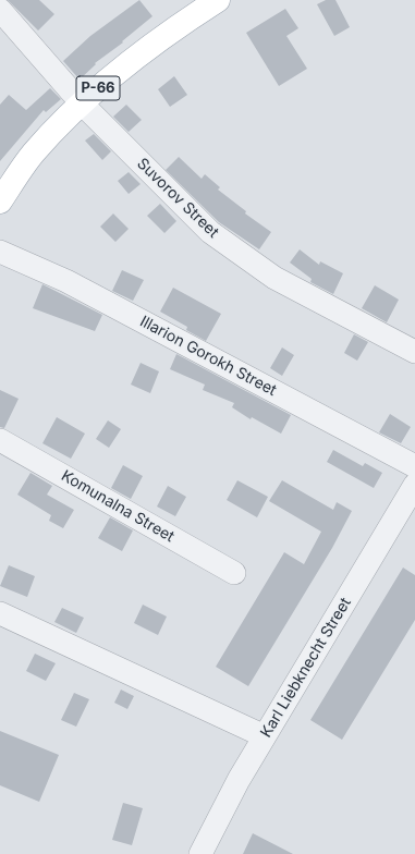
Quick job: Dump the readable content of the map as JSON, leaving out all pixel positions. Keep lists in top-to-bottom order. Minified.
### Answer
{"streets":{"main road":["Р-66"],"street":["Suvorov Street","Illarion Gorokh Street","Komunalna Street","Karl Liebknecht Street"]},"crossings":[["Р-66","Suvorov Street"]]}
